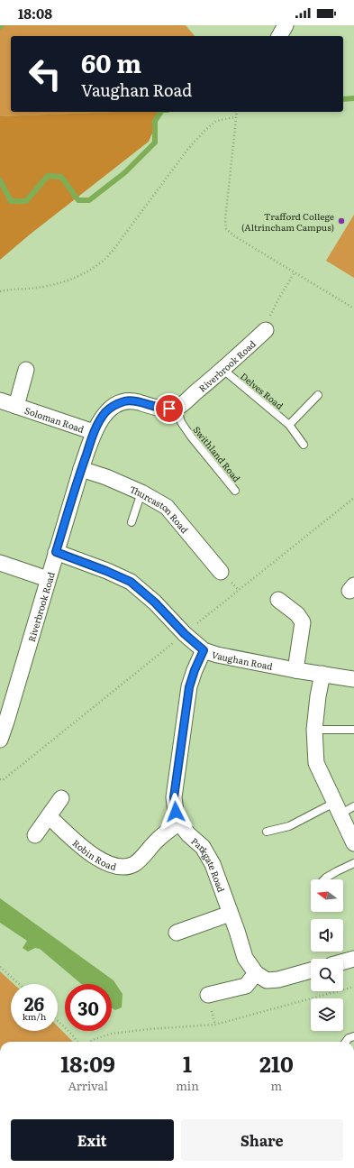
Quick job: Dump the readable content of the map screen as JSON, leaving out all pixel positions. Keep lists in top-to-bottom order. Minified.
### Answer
{"streets":{"street":["Riverbrook Road","Soloman Road","Thurcaston Road","Vaughan Road","Robin Road","Parkgate Road"],"lane":["Delves Road","Swithland Road"]},"crossings":[["Riverbrook Road","Delves Road"],["Riverbrook Road","Soloman Road"],["Riverbrook Road","Swithland Road"],["Riverbrook Road","Thurcaston Road"],["Riverbrook Road","Vaughan Road"],["Vaughan Road","Parkgate Road"],["Robin Road","Parkgate Road"]],"places":["Trafford College (Altrincham Campus)"],"north":"left","page":{"status":"18:08","turn":["60 m","Vaughan Road"],"speed":"26 km/h","limit":"30","eta":["18:09","Arrival","1","min","210","m"],"buttons":["Exit","Share"]}}
